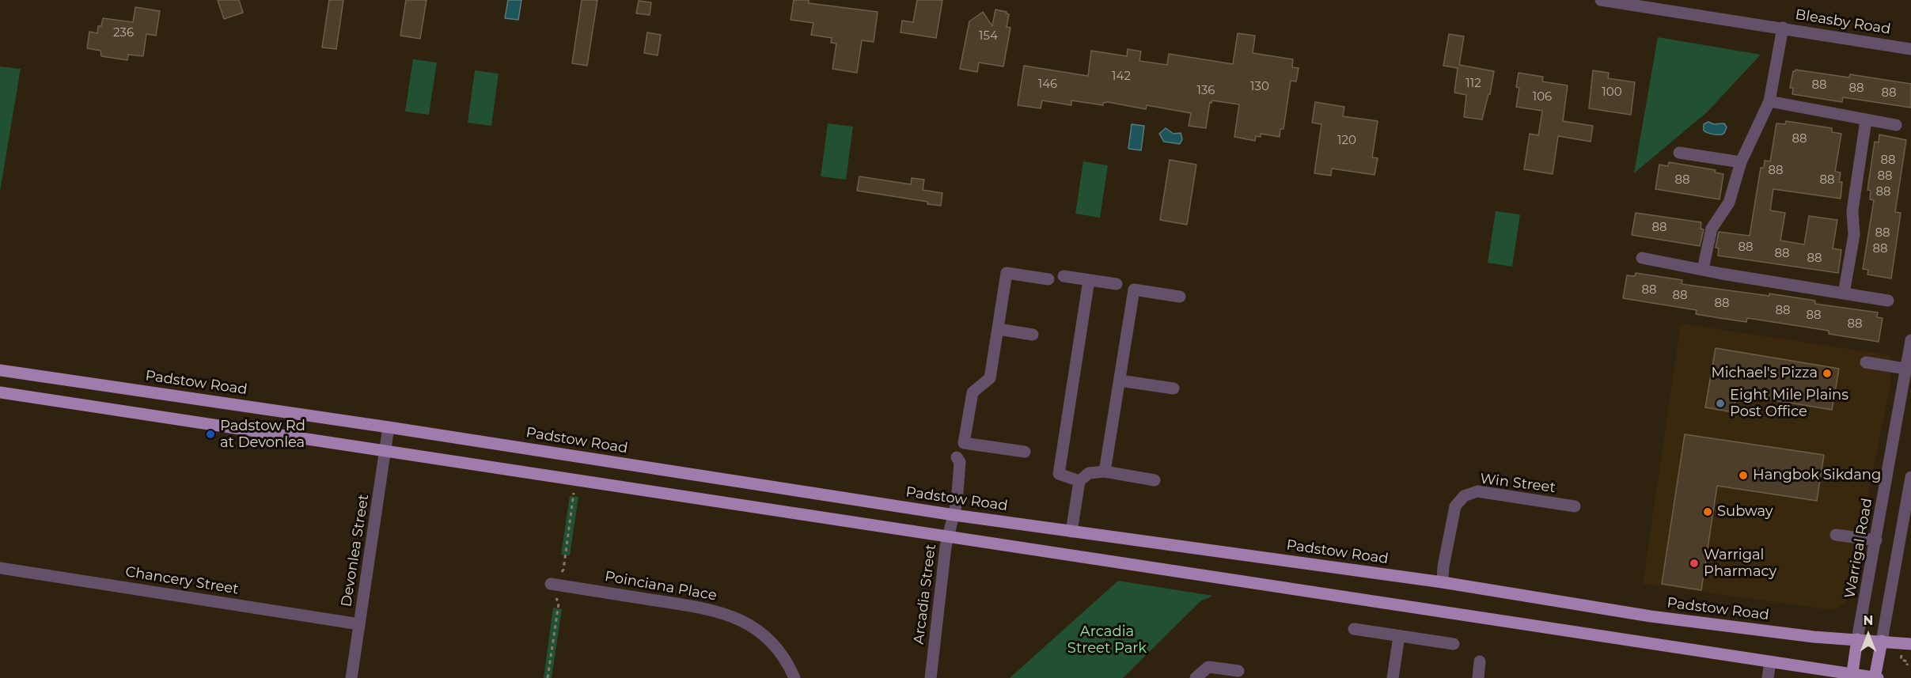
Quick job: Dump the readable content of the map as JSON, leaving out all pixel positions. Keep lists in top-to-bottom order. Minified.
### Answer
{"streets":{"main road":["Padstow Road","Warrigal Road"],"street":["Bleasby Road","Win Street","Devonlea Street","Chancery Street","Poinciana Place","Arcadia Street"]},"crossings":[["Padstow Road","Win Street"],["Padstow Road","Warrigal Road"],["Padstow Road","Devonlea Street"],["Padstow Road","Arcadia Street"],["Devonlea Street","Chancery Street"]],"parks":["Arcadia Street Park"],"places":["Michael's Pizza","Eight Mile Plains Post Office","Padstow Rd at Devonlea","Hangbok Sikdang","Subway","Warrigal Pharmacy"],"house_numbers":["236","154","142","112","146","88","130","88","136","100","88","106","88","120","88","88","88","88","88","88","88","88","88","88","88","88","88","88","88","88","88","88"],"north":"top"}
